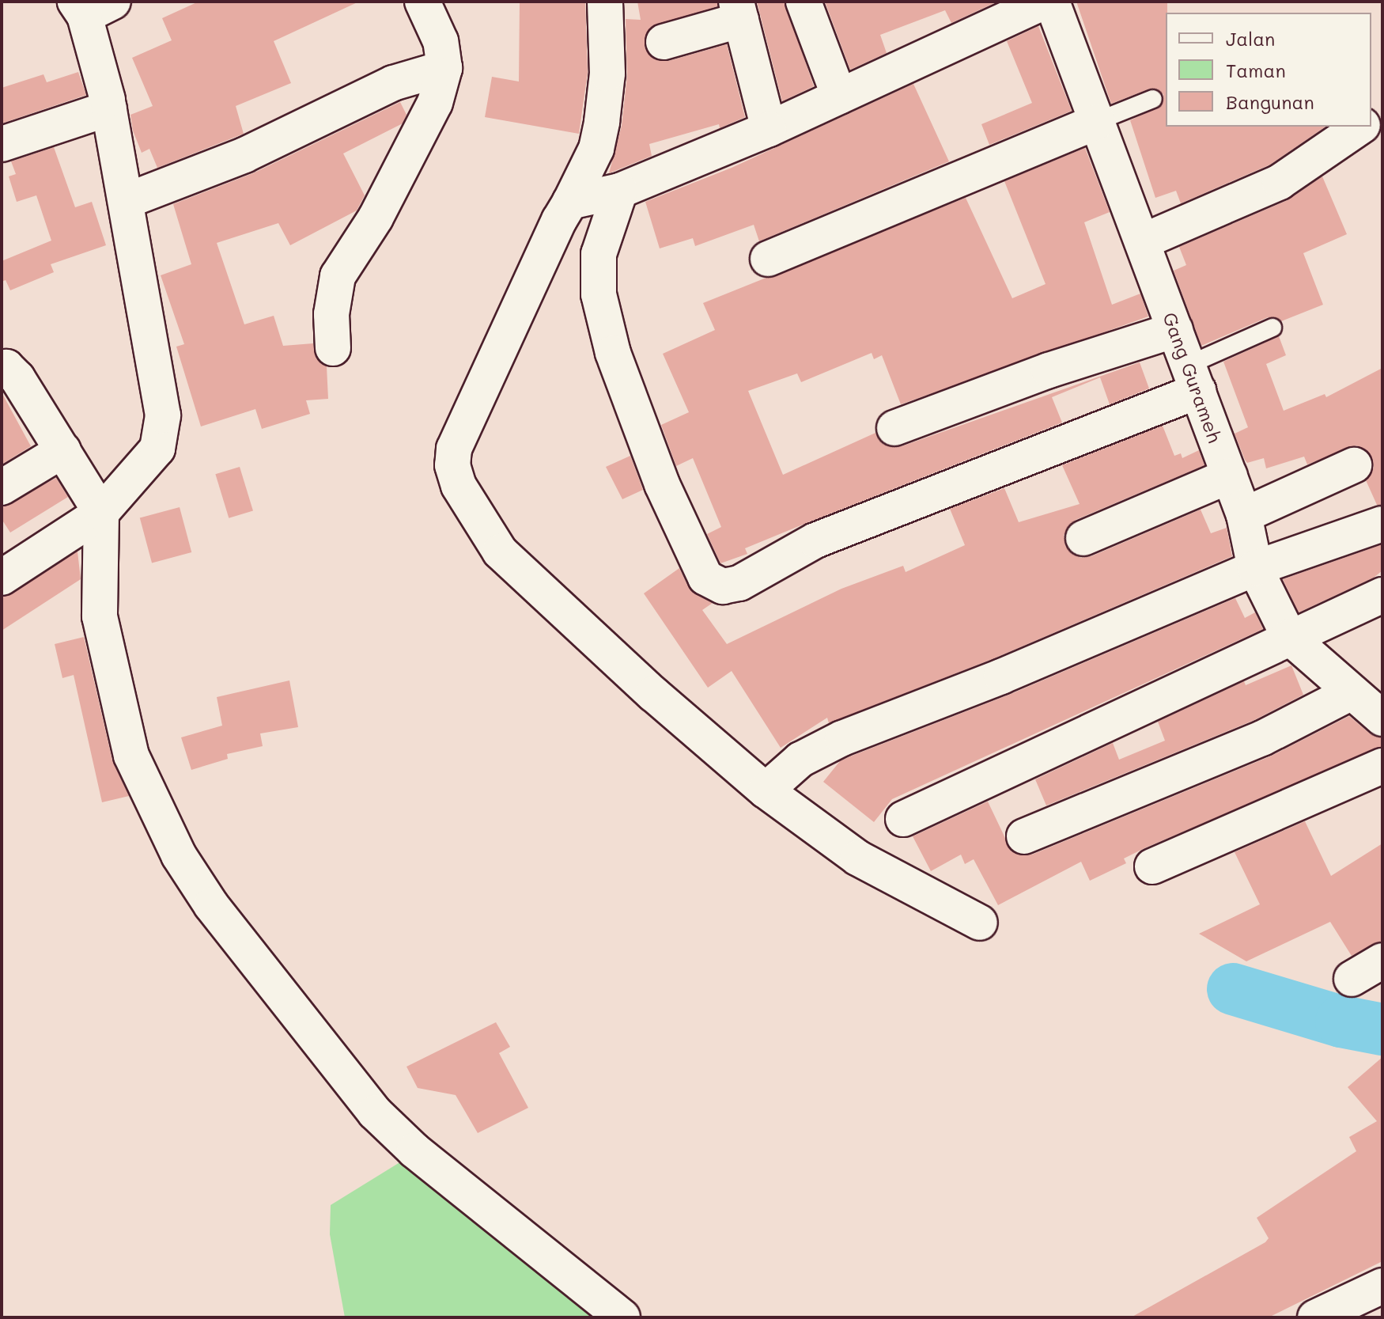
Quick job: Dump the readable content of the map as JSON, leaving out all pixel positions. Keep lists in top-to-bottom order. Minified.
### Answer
{"streets":{"street":["Gang Gurameh"]},"legend":["Jalan","Taman","Bangunan"]}
